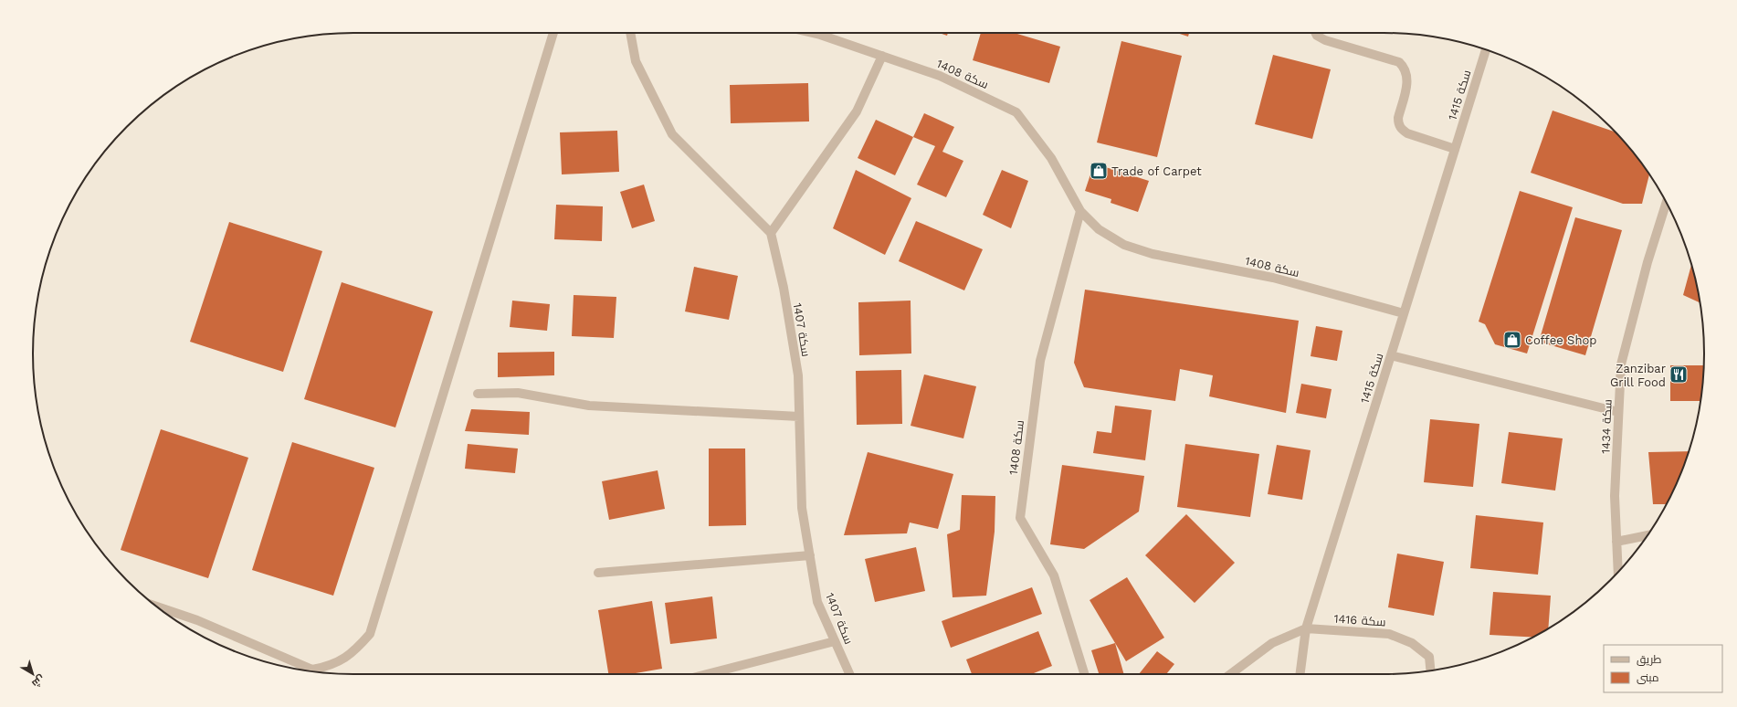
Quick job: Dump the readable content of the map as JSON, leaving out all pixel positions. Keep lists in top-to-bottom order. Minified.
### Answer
{"streets":{"street":["سكة 1408","سكة 1415","سكة 1407","سكة 1434","سكة 1416"]},"crossings":[["سكة 1408","سكة 1415"],["سكة 1415","سكة 1416"]],"places":{"shop":["Trade of Carpet","Coffee Shop"],"restaurant":["Zanzibar Grill Food"]},"legend":["طريق","مبنى"],"north":"bottom right"}
